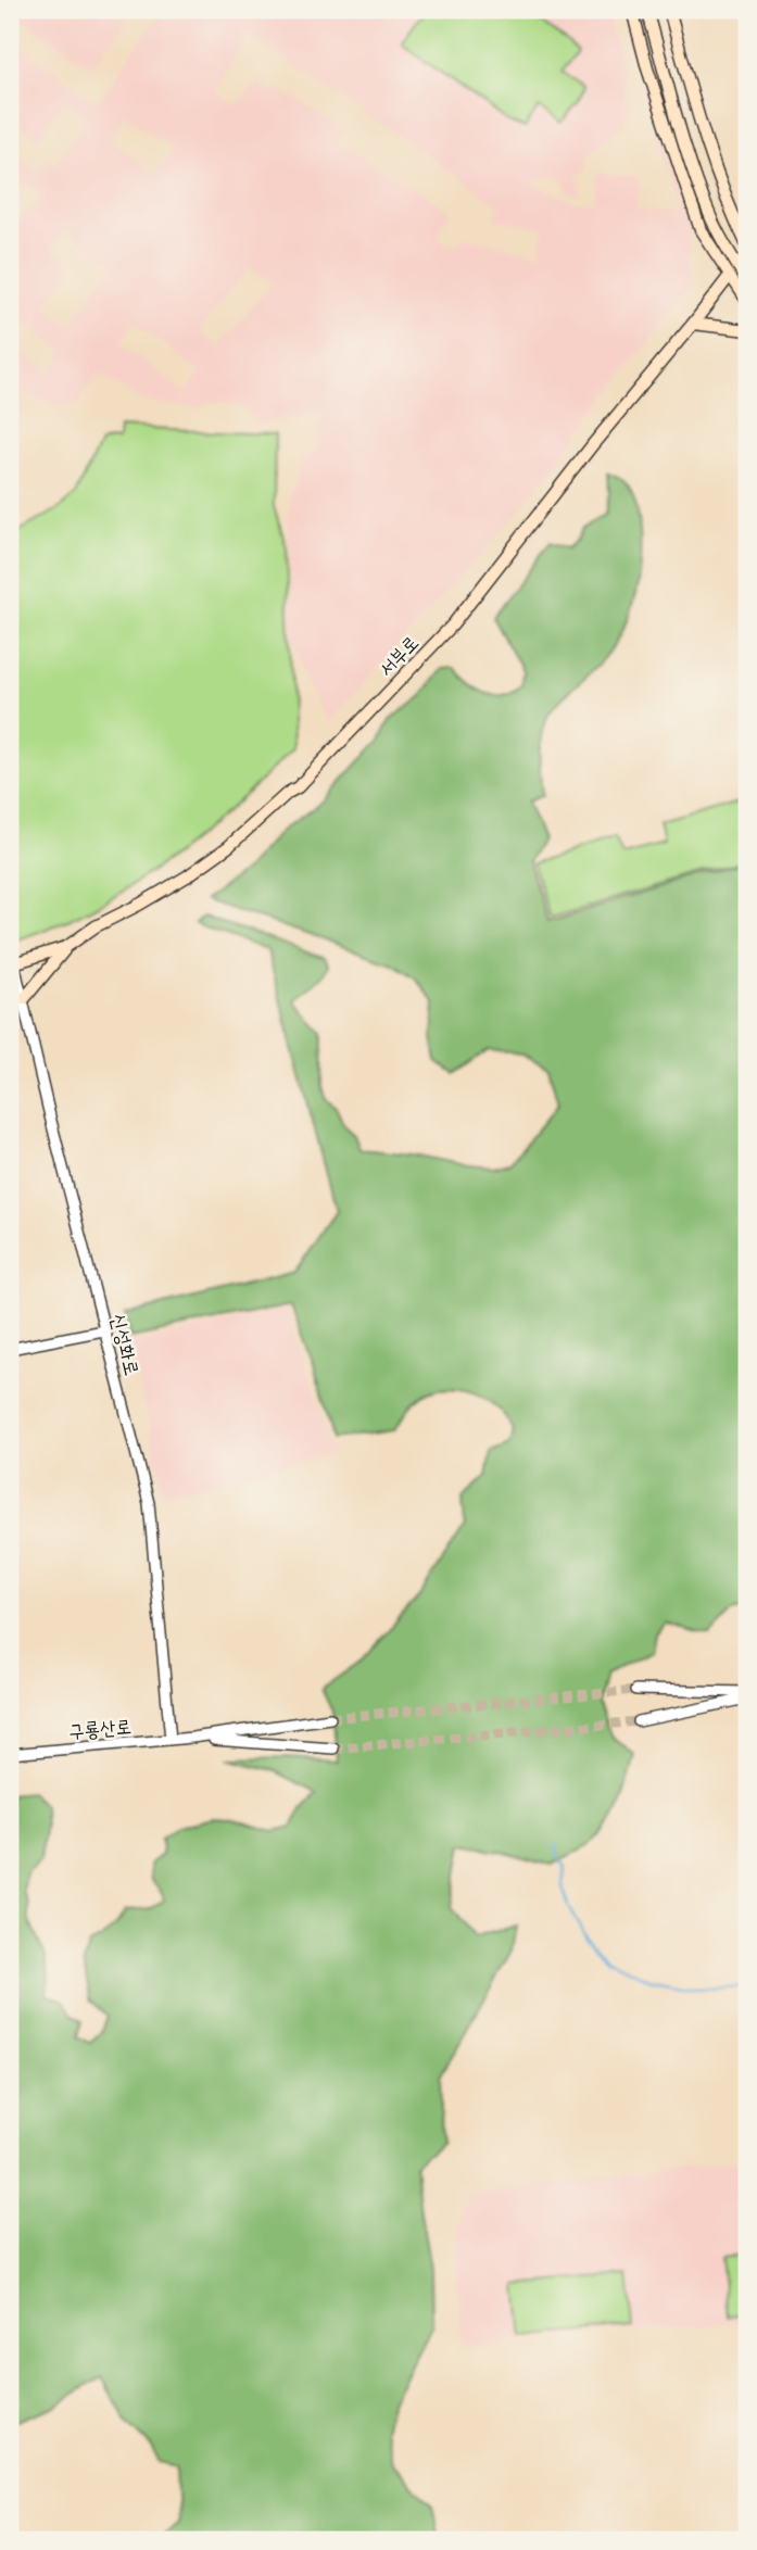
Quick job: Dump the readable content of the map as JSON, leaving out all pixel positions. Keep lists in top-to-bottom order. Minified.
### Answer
{"streets":{"main road":["서부로"],"street":["신성화로","구룡산로"]},"crossings":[["서부로","신성화로"],["신성화로","구룡산로"]]}
